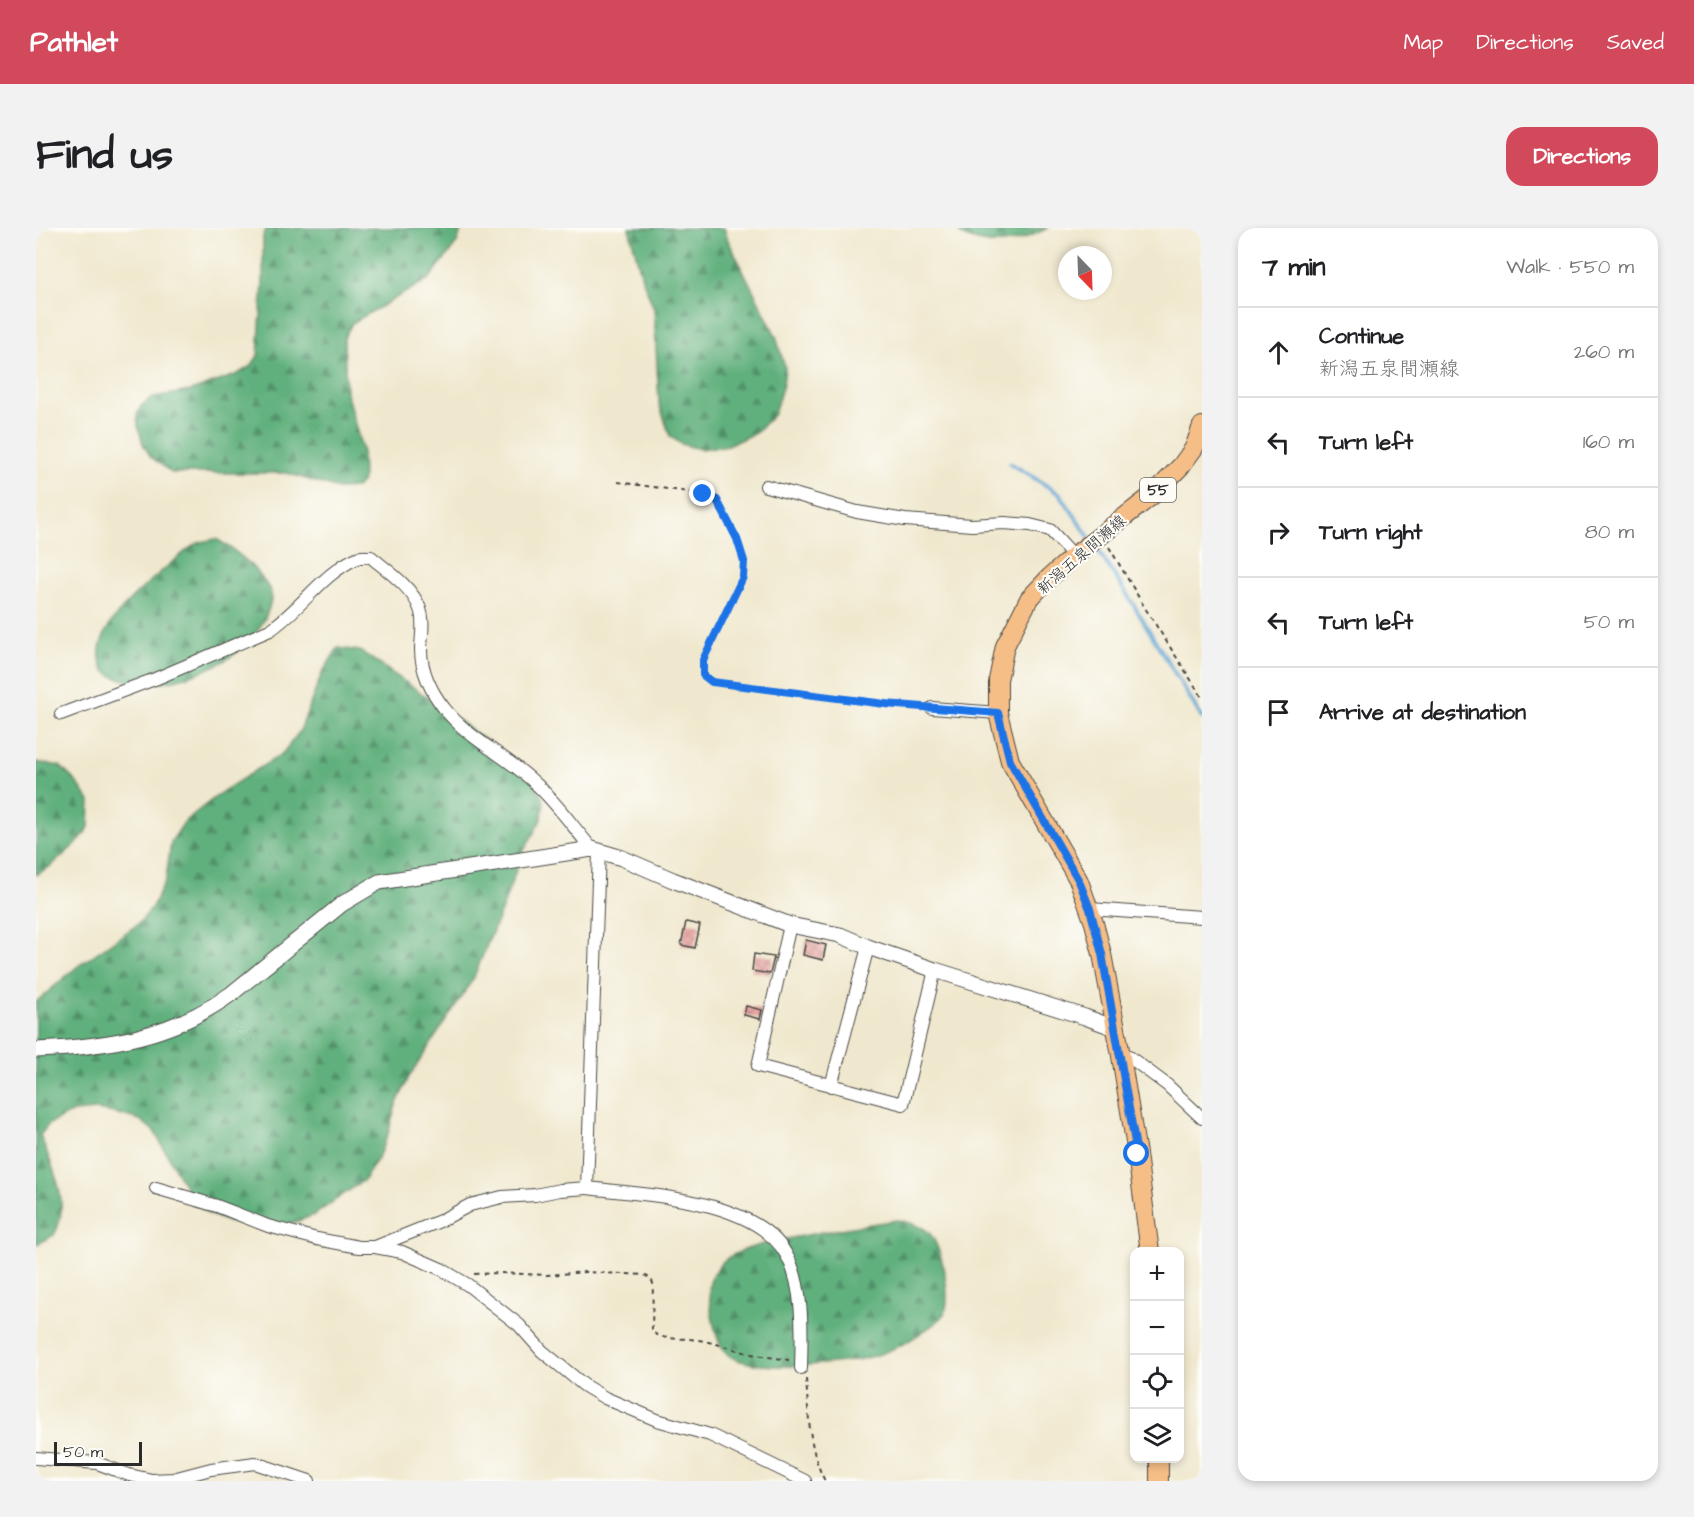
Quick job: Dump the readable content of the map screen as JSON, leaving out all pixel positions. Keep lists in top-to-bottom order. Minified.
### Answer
{"streets":{"main road":["55","新潟五泉間瀬線"]},"scale_bar":"50 m","north":"bottom right","page":{"header":"Pathlet","nav":["Map","Directions","Saved"],"title":"Find us","buttons":"Directions","heading":["7 min","Walk · 550 m"],"list":[["Continue","新潟五泉間瀬線","260 m"],["Turn left","160 m"],["Turn right","80 m"],["Turn left","50 m"],"Arrive at destination"],"map_buttons":["+","−"],"scale":"50 m"}}
